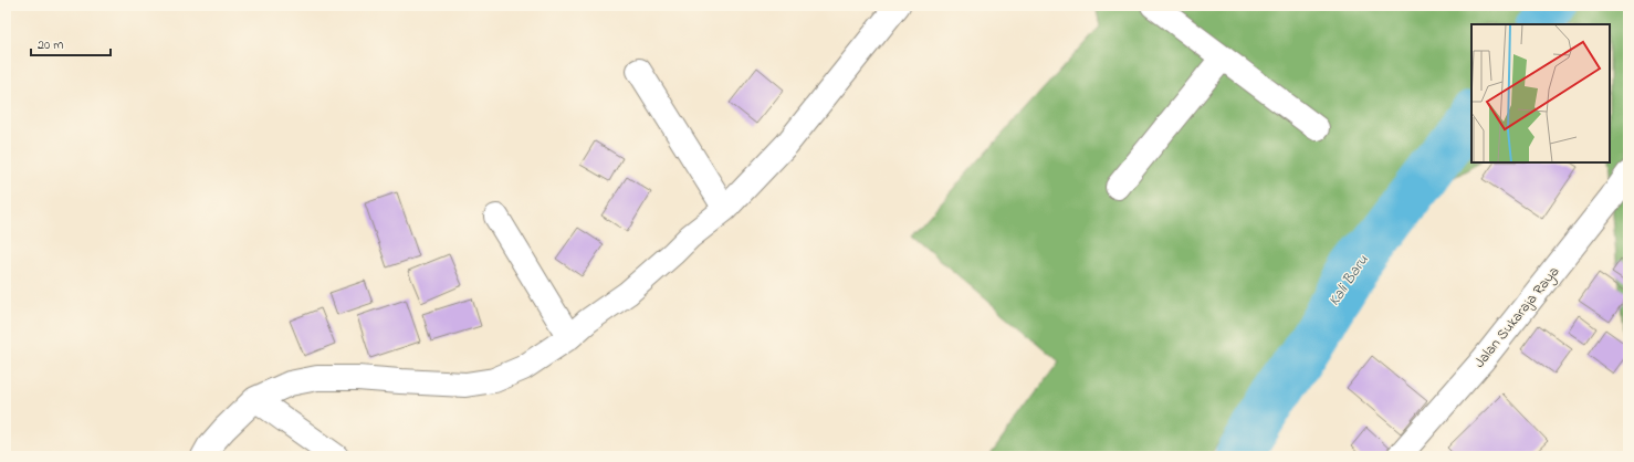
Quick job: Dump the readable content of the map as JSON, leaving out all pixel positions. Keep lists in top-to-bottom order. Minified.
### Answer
{"streets":{"street":["Jalan Sukaraja Raya"]},"water":["Kali Baru"],"scale_bar":"20 m"}
